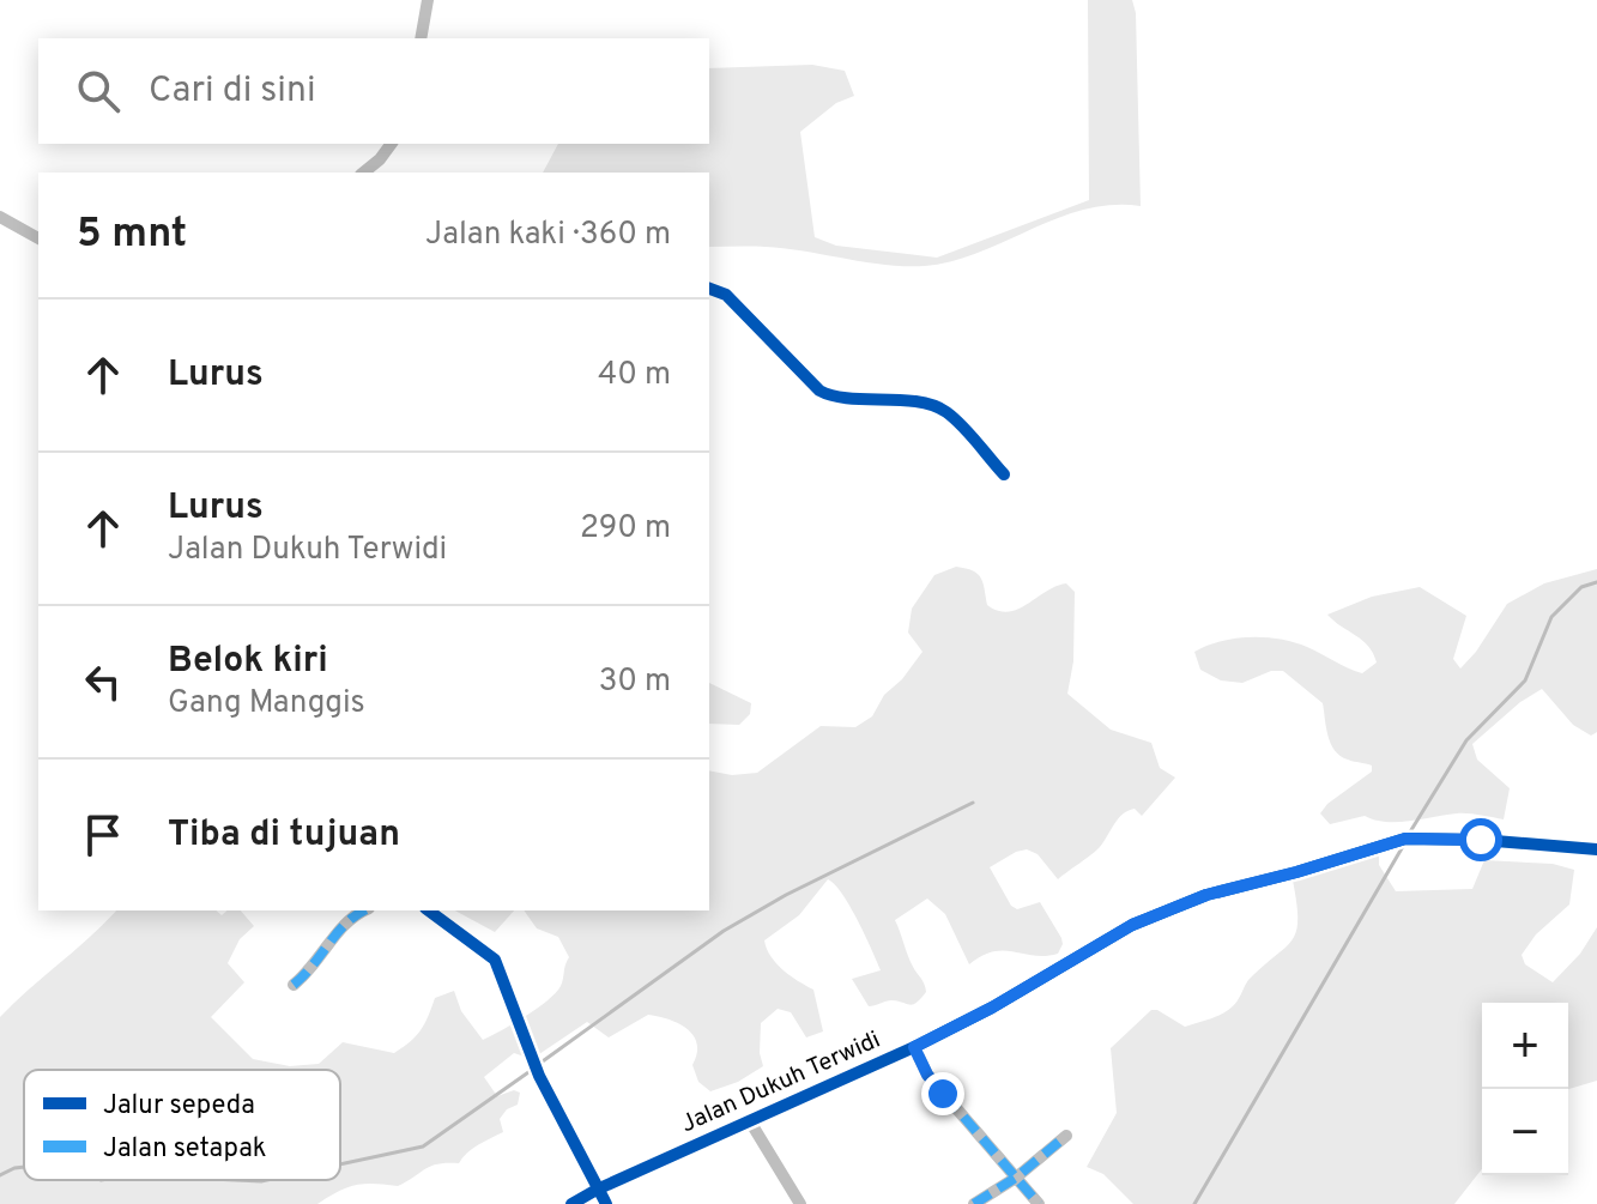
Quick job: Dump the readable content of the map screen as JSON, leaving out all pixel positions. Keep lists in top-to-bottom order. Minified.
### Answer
{"streets":{"street":["Jalan Dukuh Terwidi"]},"legend":["Jalur sepeda","Jalan setapak"],"page":{"search":"Cari di sini","heading":["5 mnt","Jalan kaki · 360 m"],"list":[["Lurus","40 m"],["Lurus","Jalan Dukuh Terwidi","290 m"],["Belok kiri","Gang Manggis","30 m"],"Tiba di tujuan"],"map_buttons":["+","−"]}}
